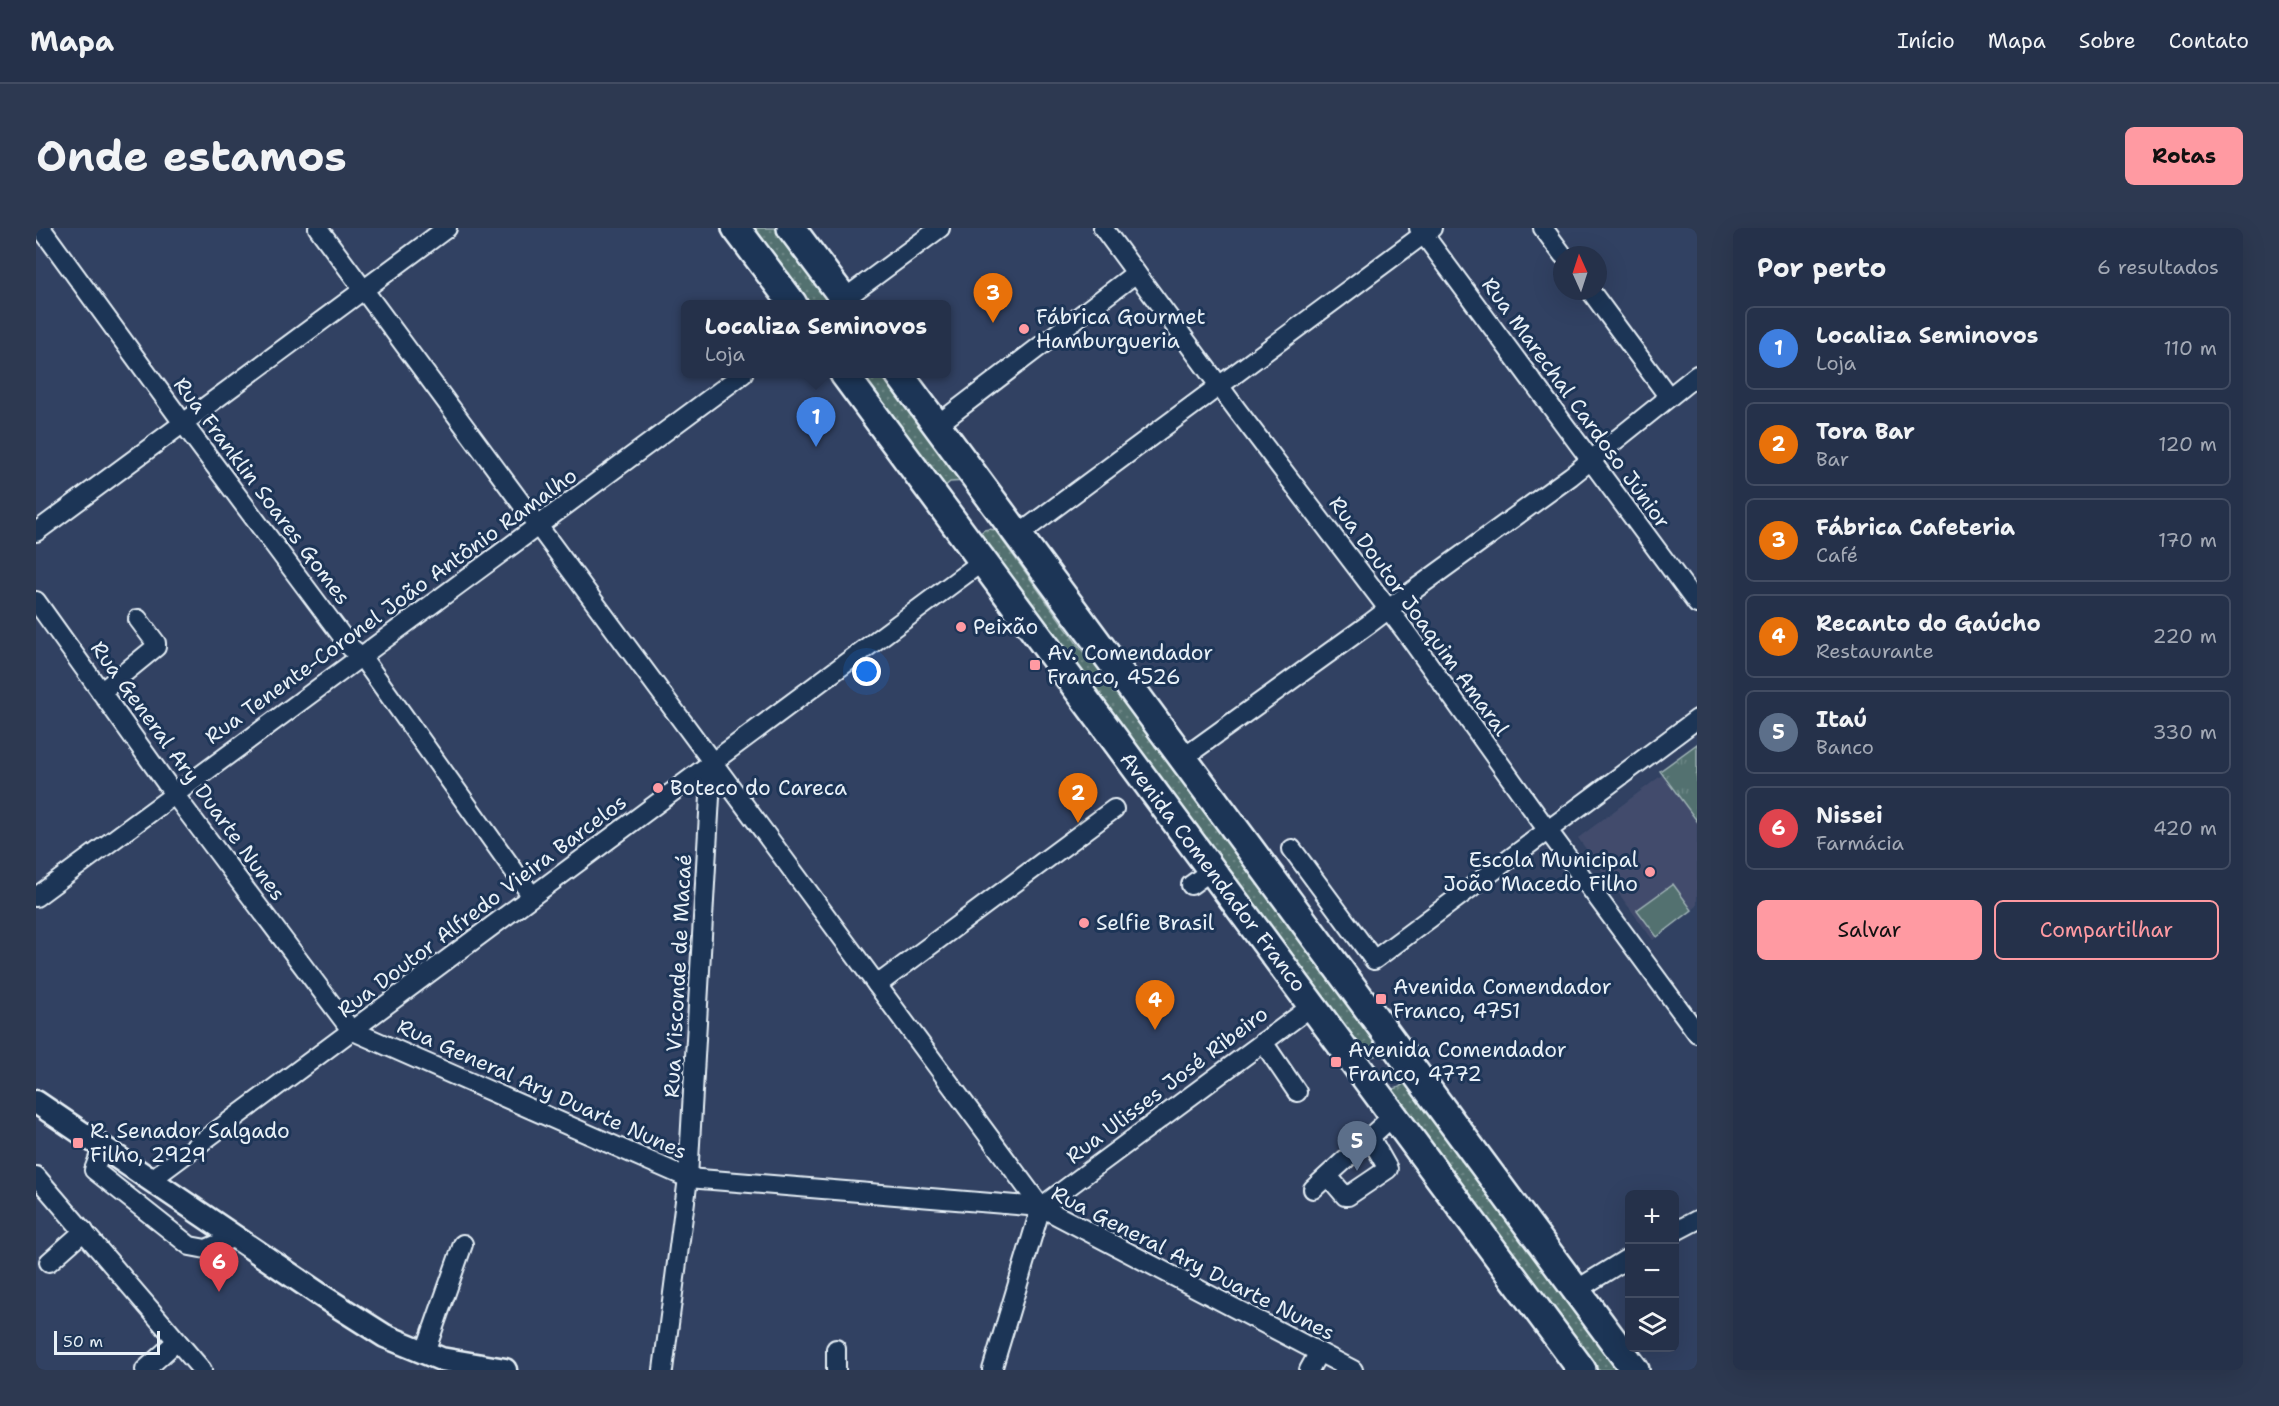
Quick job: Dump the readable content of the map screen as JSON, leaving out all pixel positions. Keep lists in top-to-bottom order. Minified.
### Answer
{"streets":{"highway":["Avenida Comendador Franco"],"street":["Rua Marechal Cardoso Júnior","Rua Franklin Soares Gomes","Rua Tenente-Coronel João Antônio Ramalho","Rua Doutor Joaquim Amaral","Rua General Ary Duarte Nunes","Rua Doutor Alfredo Vieira Barcelos","Rua Visconde de Macaé","Rua Ulisses José Ribeiro"]},"crossings":[["Rua Franklin Soares Gomes","Rua Tenente-Coronel João Antônio Ramalho"],["Rua Franklin Soares Gomes","Rua Doutor Alfredo Vieira Barcelos"],["Rua Tenente-Coronel João Antônio Ramalho","Rua General Ary Duarte Nunes"],["Rua General Ary Duarte Nunes","Rua Doutor Alfredo Vieira Barcelos"],["Rua General Ary Duarte Nunes","Rua Visconde de Macaé"],["Rua General Ary Duarte Nunes","Rua Ulisses José Ribeiro"],["Avenida Comendador Franco","Rua Doutor Alfredo Vieira Barcelos"],["Avenida Comendador Franco","Rua Ulisses José Ribeiro"],["Rua Doutor Alfredo Vieira Barcelos","Rua Visconde de Macaé"]],"places":{"other":["Fábrica Gourmet Hamburgueria","Peixão","Boteco do Careca","Escola Municipal João Macedo Filho","Selfie Brasil"],"transit":["Av. Comendador Franco, 4526","Avenida Comendador Franco, 4751","Avenida Comendador Franco, 4772","R. Senador Salgado Filho, 2929"]},"scale_bar":"50 m","north":"top","page":{"header":"Mapa","nav":["Início","Mapa","Sobre","Contato"],"buttons":["Rotas",["Salvar","Compartilhar"]],"title":"Onde estamos","heading":["Por perto","6 resultados"],"pins":["3","1","2","4","5","6"],"popup":["Localiza Seminovos","Loja"],"list":[{"mark":"1","name":"Localiza Seminovos","note":"Loja","value":"110 m"},{"mark":"2","name":"Tora Bar","note":"Bar","value":"120 m"},{"mark":"3","name":"Fábrica Cafeteria","note":"Café","value":"170 m"},{"mark":"4","name":"Recanto do Gaúcho","note":"Restaurante","value":"220 m"},{"mark":"5","name":"Itaú","note":"Banco","value":"330 m"},{"mark":"6","name":"Nissei","note":"Farmácia","value":"420 m"}],"map_buttons":["+","−"],"scale":"50 m"}}
